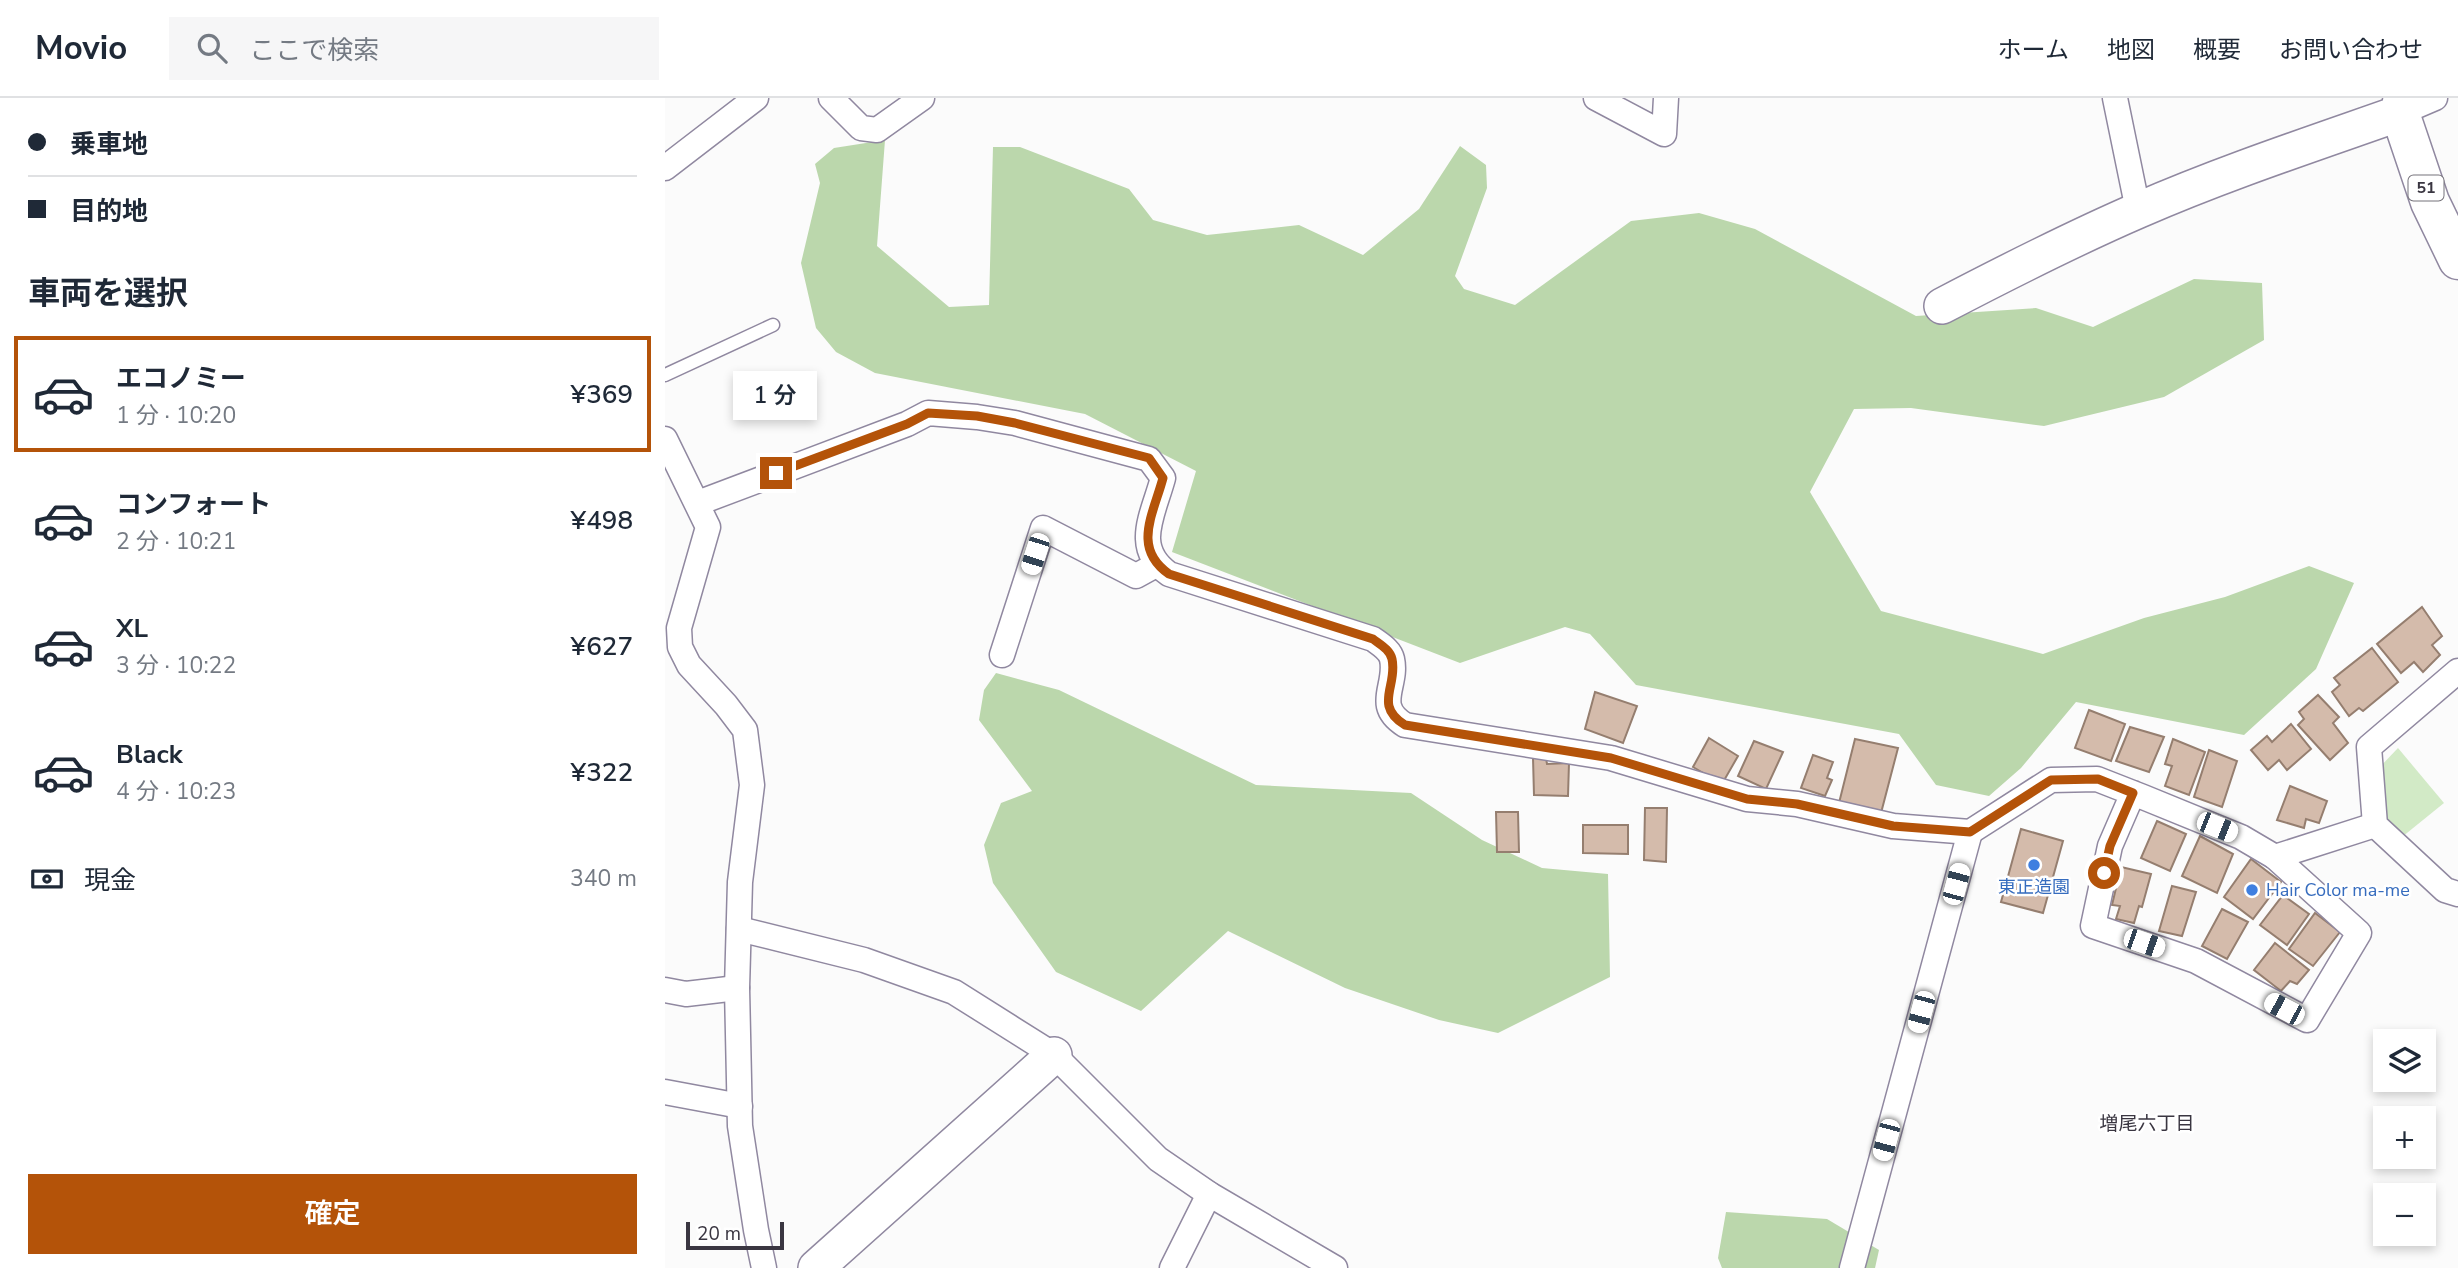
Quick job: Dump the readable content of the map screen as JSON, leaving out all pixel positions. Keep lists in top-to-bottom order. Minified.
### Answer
{"streets":{"main road":["51"]},"districts":["増尾六丁目"],"places":["東正造園","Hair Color ma-me"],"scale_bar":"20 m","page":{"header":"Movio","search":"ここで検索","nav":["ホーム","地図","概要","お問い合わせ"],"banner":["乗車地","目的地"],"heading":"車両を選択","list":[{"name":"エコノミー","note":"1 分 · 10:20","value":"¥369"},{"name":"コンフォート","note":"2 分 · 10:21","value":"¥498"},{"name":"XL","note":"3 分 · 10:22","value":"¥627"},{"name":"Black","note":"4 分 · 10:23","value":"¥322"}],"bubble":"1 分","pay":["現金","340 m"],"map_buttons":["+","−"],"buttons":"確定","scale":"20 m"}}
